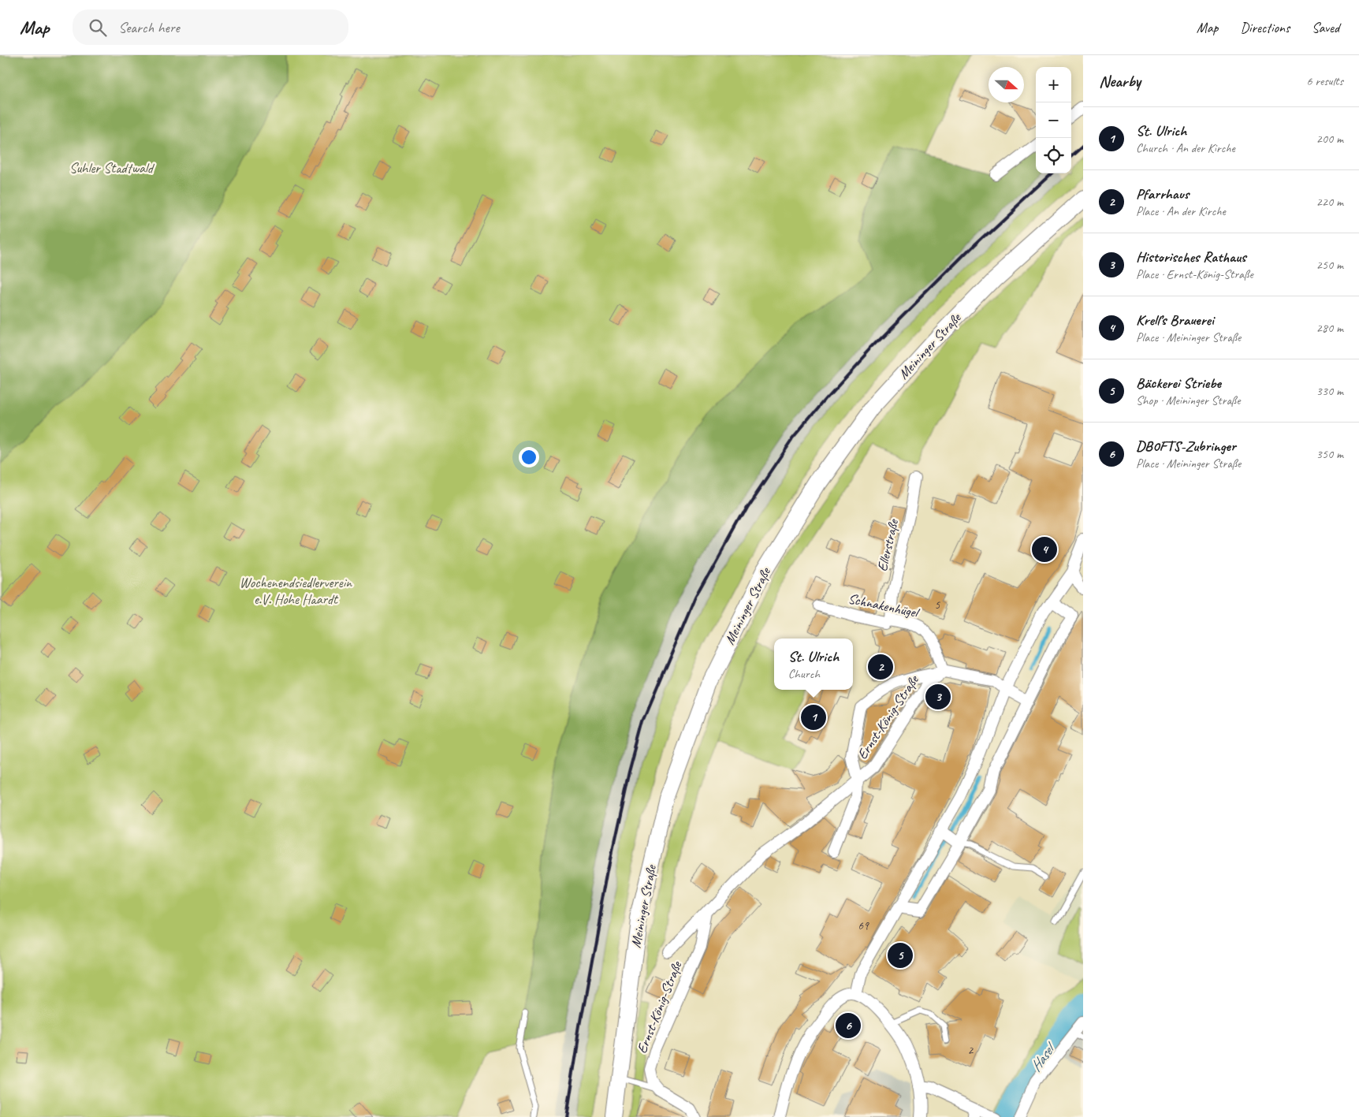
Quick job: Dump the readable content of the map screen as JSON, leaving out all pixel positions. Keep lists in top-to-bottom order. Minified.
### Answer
{"streets":{"main road":["Meininger Straße"],"street":["Ellerstraße","Schnakenhügel","Ernst-König-Straße"]},"crossings":[["Ellerstraße","Schnakenhügel"],["Schnakenhügel","Ernst-König-Straße"]],"water":["Hasel"],"parks":["Suhler Stadtwald","Wochenendsiedlerverein e.V. Hohe Haardt"],"house_numbers":["5","69","2"],"north":"right","page":{"header":"Map","search":"Search here","nav":["Map","Directions","Saved"],"heading":["Nearby","6 results"],"map_buttons":["+","−"],"list":[{"mark":"1","name":"St. Ulrich","note":"Church · An der Kirche","value":"200 m"},{"mark":"2","name":"Pfarrhaus","note":"Place · An der Kirche","value":"220 m"},{"mark":"3","name":"Historisches Rathaus","note":"Place · Ernst-König-Straße","value":"250 m"},{"mark":"4","name":"Krell’s Brauerei","note":"Place · Meininger Straße","value":"280 m"},{"mark":"5","name":"Bäckerei Striebe","note":"Shop · Meininger Straße","value":"330 m"},{"mark":"6","name":"DB0FTS-Zubringer","note":"Place · Meininger Straße","value":"350 m"}],"pins":["4","2","3","1","5","6"],"popup":["St. Ulrich","Church"]}}
